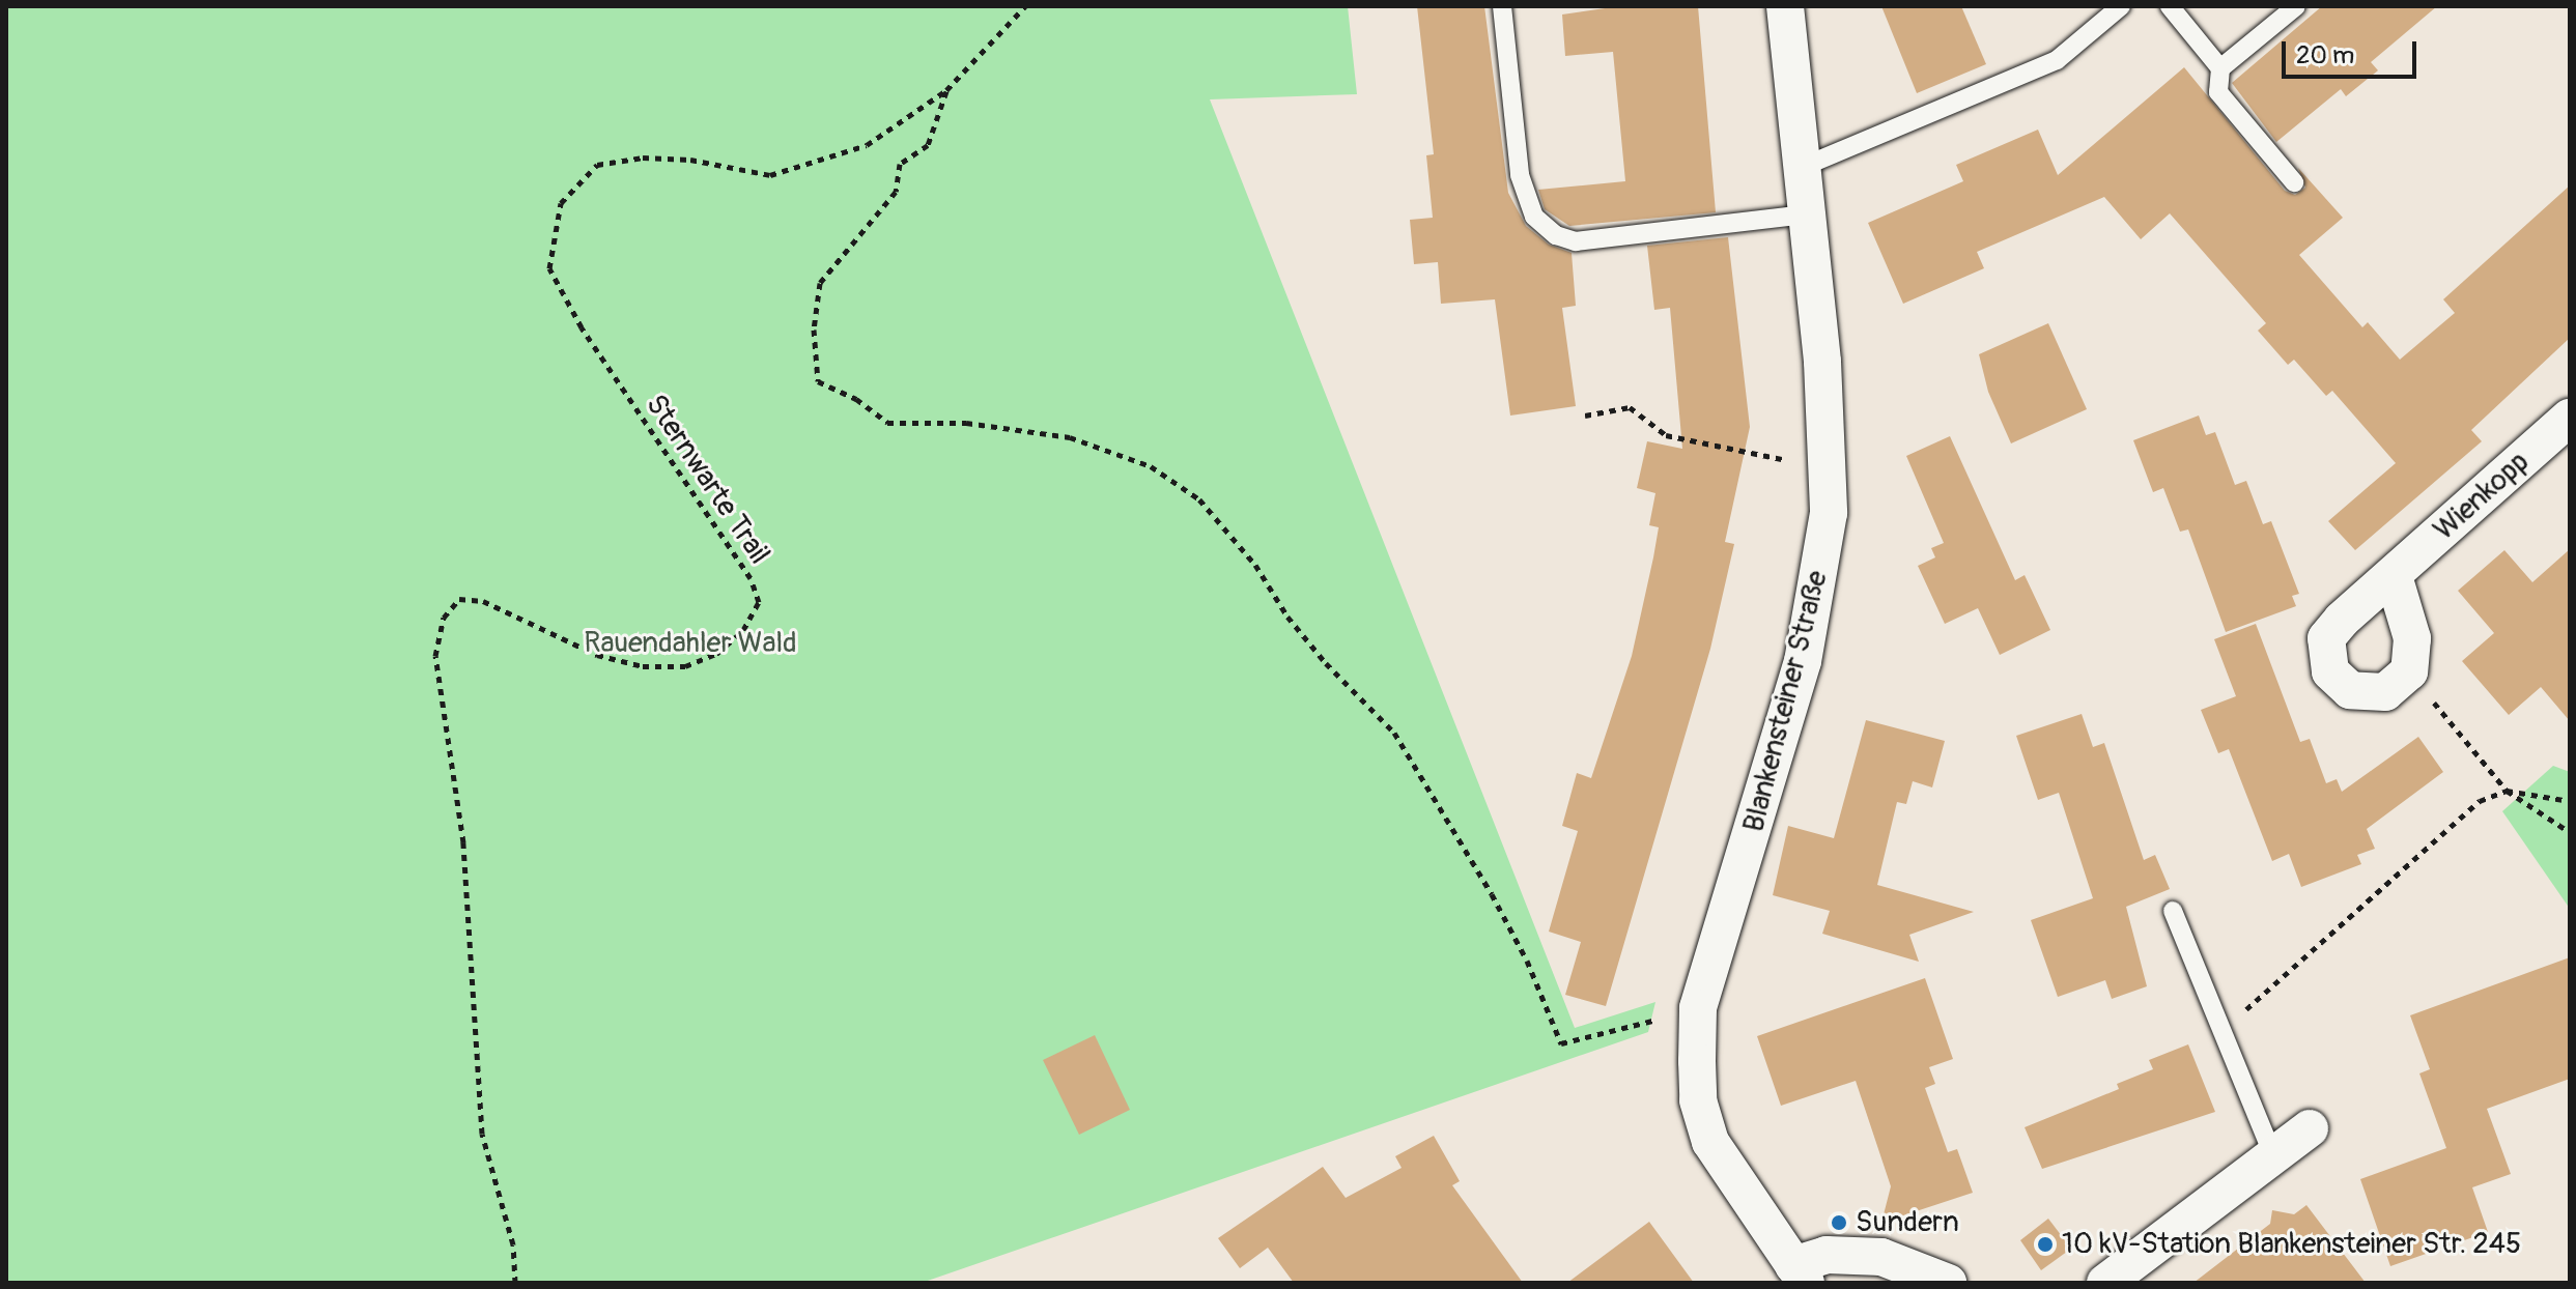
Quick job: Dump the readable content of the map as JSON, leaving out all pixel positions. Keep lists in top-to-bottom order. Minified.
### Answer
{"streets":{"street":["Wienkopp","Blankensteiner Straße"],"path":["Sternwarte Trail"]},"parks":["Rauendahler Wald"],"places":["Sundern","10 kV-Station Blankensteiner Str. 245"],"scale_bar":"20 m"}
